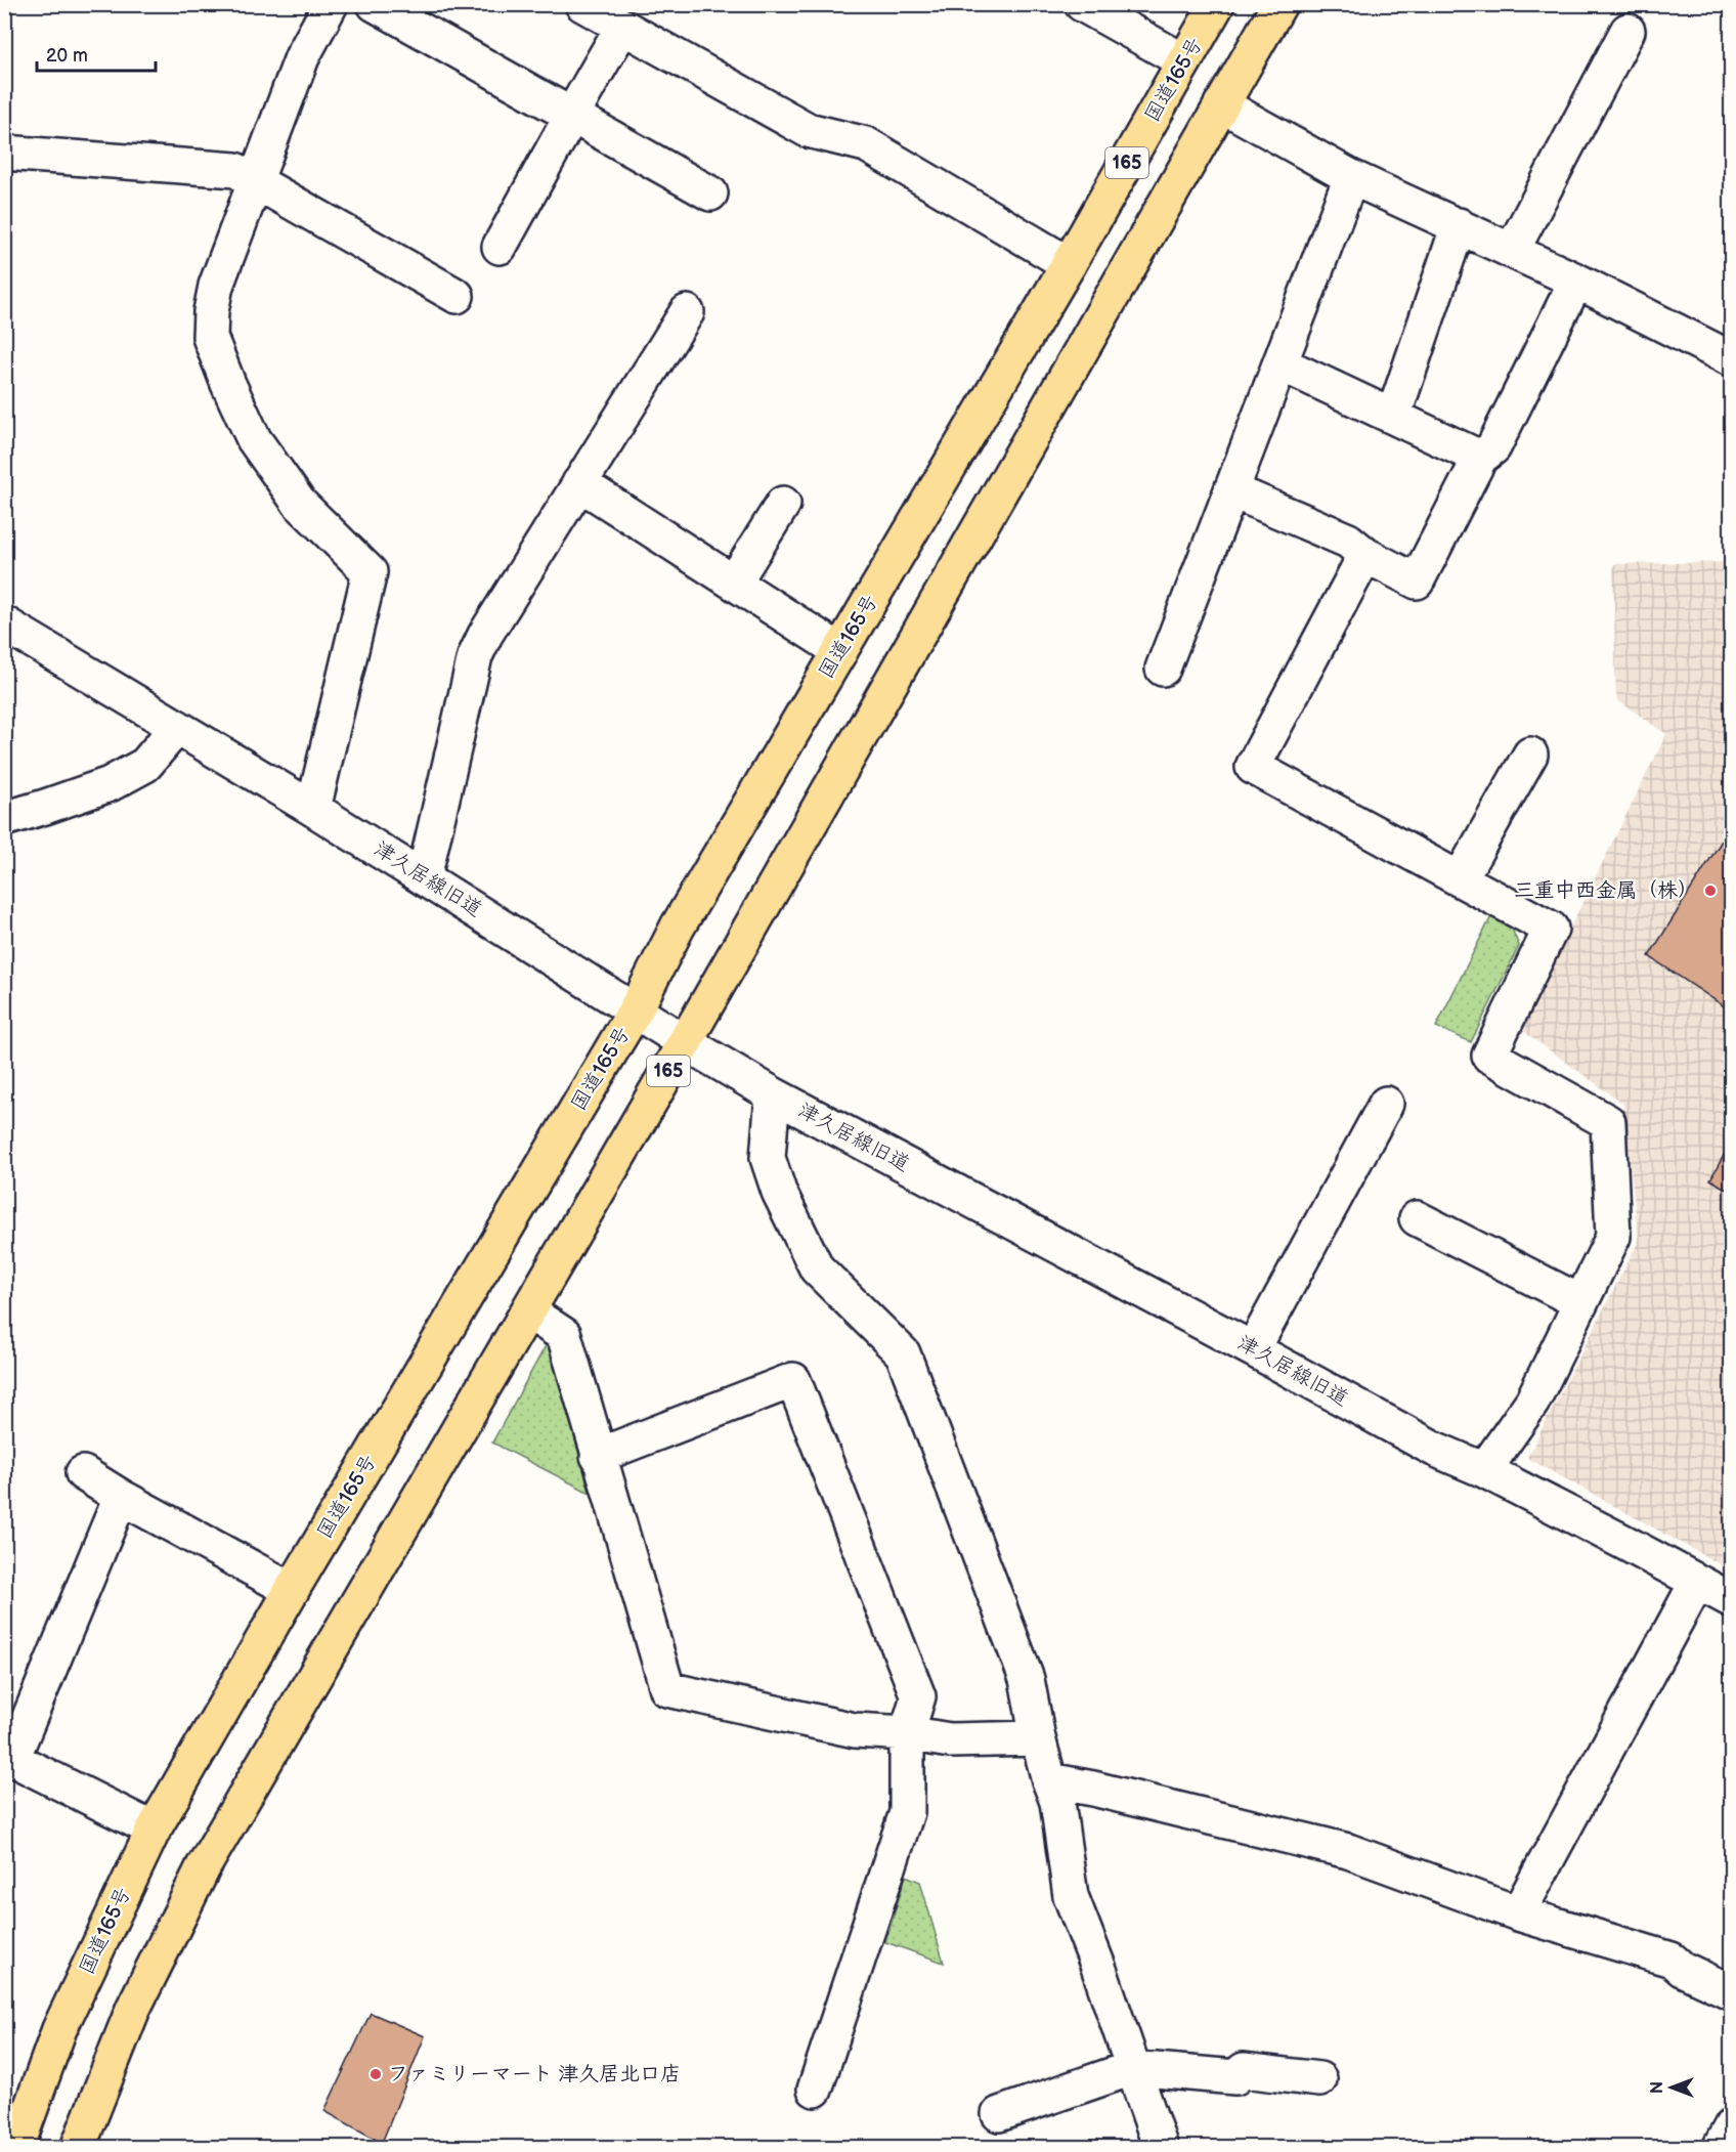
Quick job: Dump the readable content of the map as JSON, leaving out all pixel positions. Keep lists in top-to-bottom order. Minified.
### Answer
{"streets":{"highway":["国道165号","165"],"street":["津久居線旧道"]},"crossings":[["国道165号","津久居線旧道"],["165","津久居線旧道"]],"places":["三重中西金属（株）","ファミリーマート 津久居北口店"],"scale_bar":"20 m","north":"left"}
